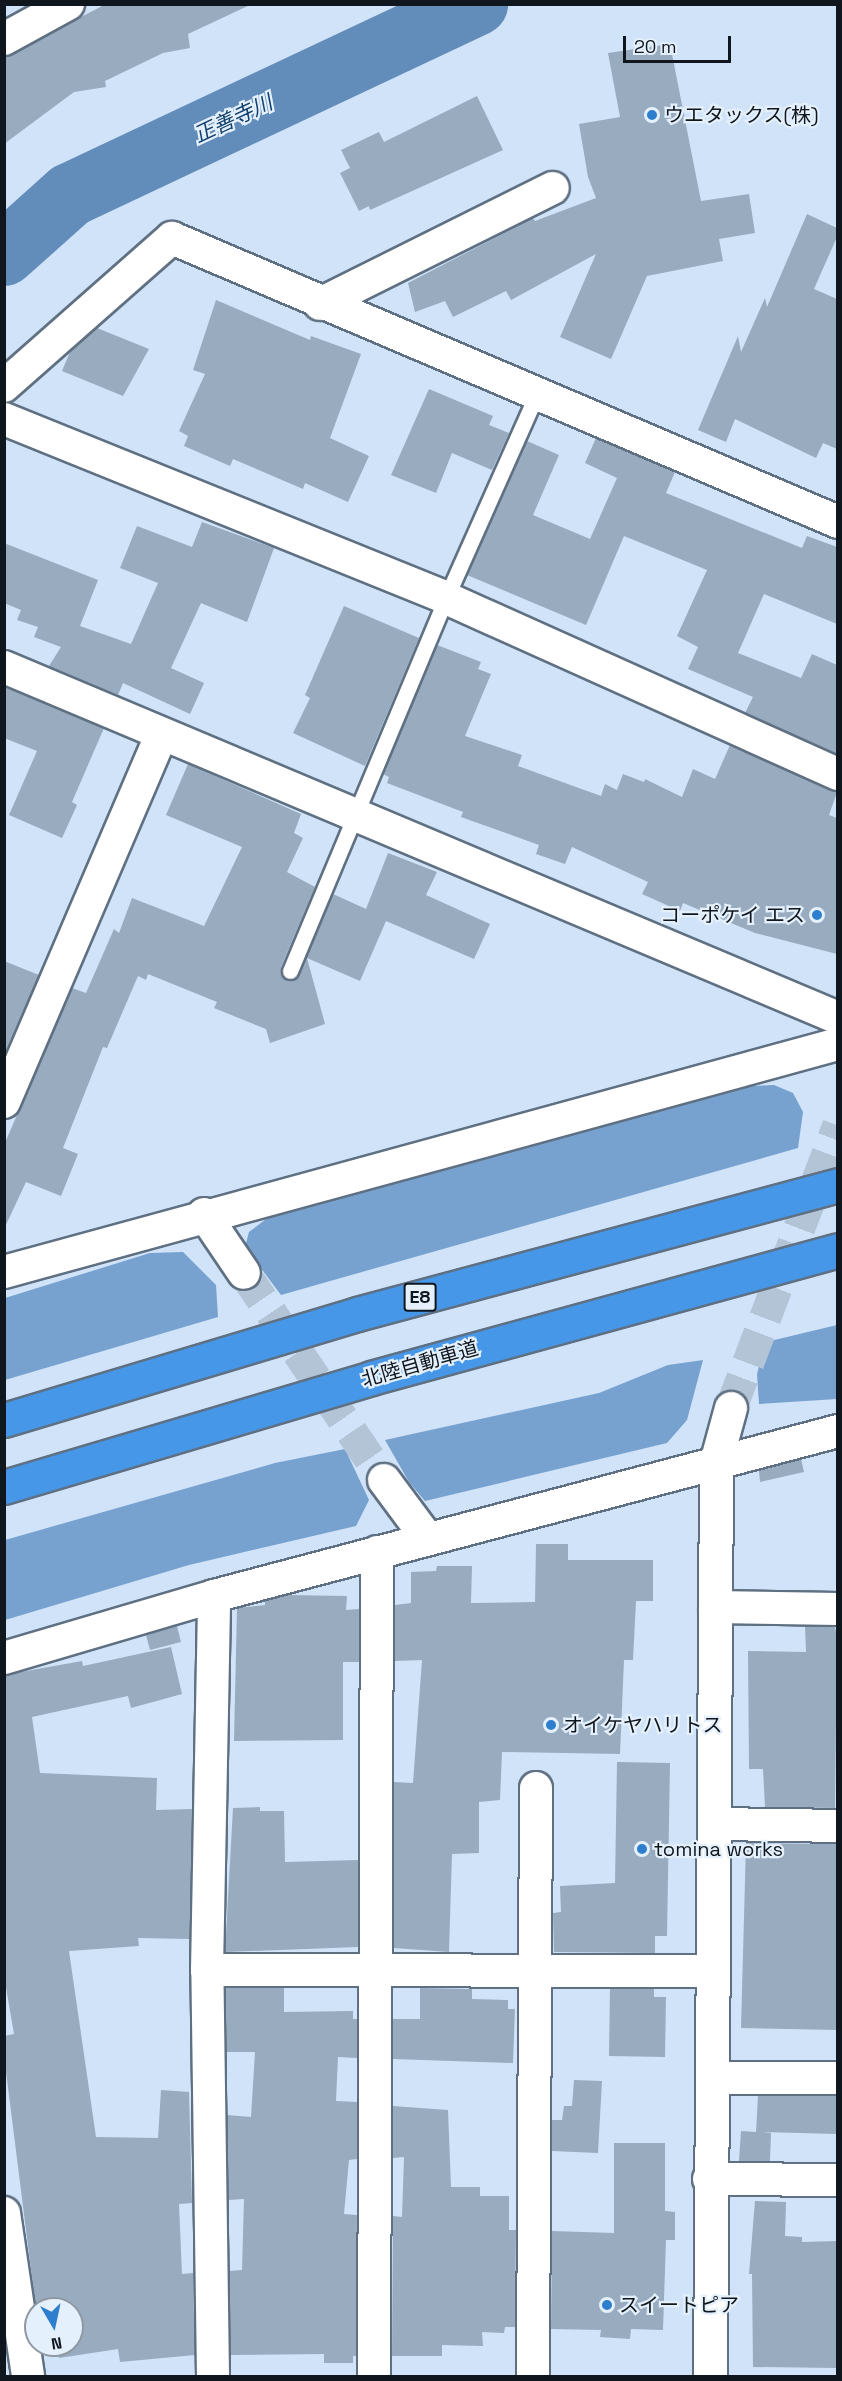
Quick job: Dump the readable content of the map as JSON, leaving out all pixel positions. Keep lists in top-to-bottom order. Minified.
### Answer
{"streets":{"highway":["E8","北陸自動車道"]},"water":["正善寺川"],"places":["ウエタックス(株)","コーポケイ エス","オイケヤハリトス","tomina works","スイートピア"],"scale_bar":"20 m","north":"bottom"}
